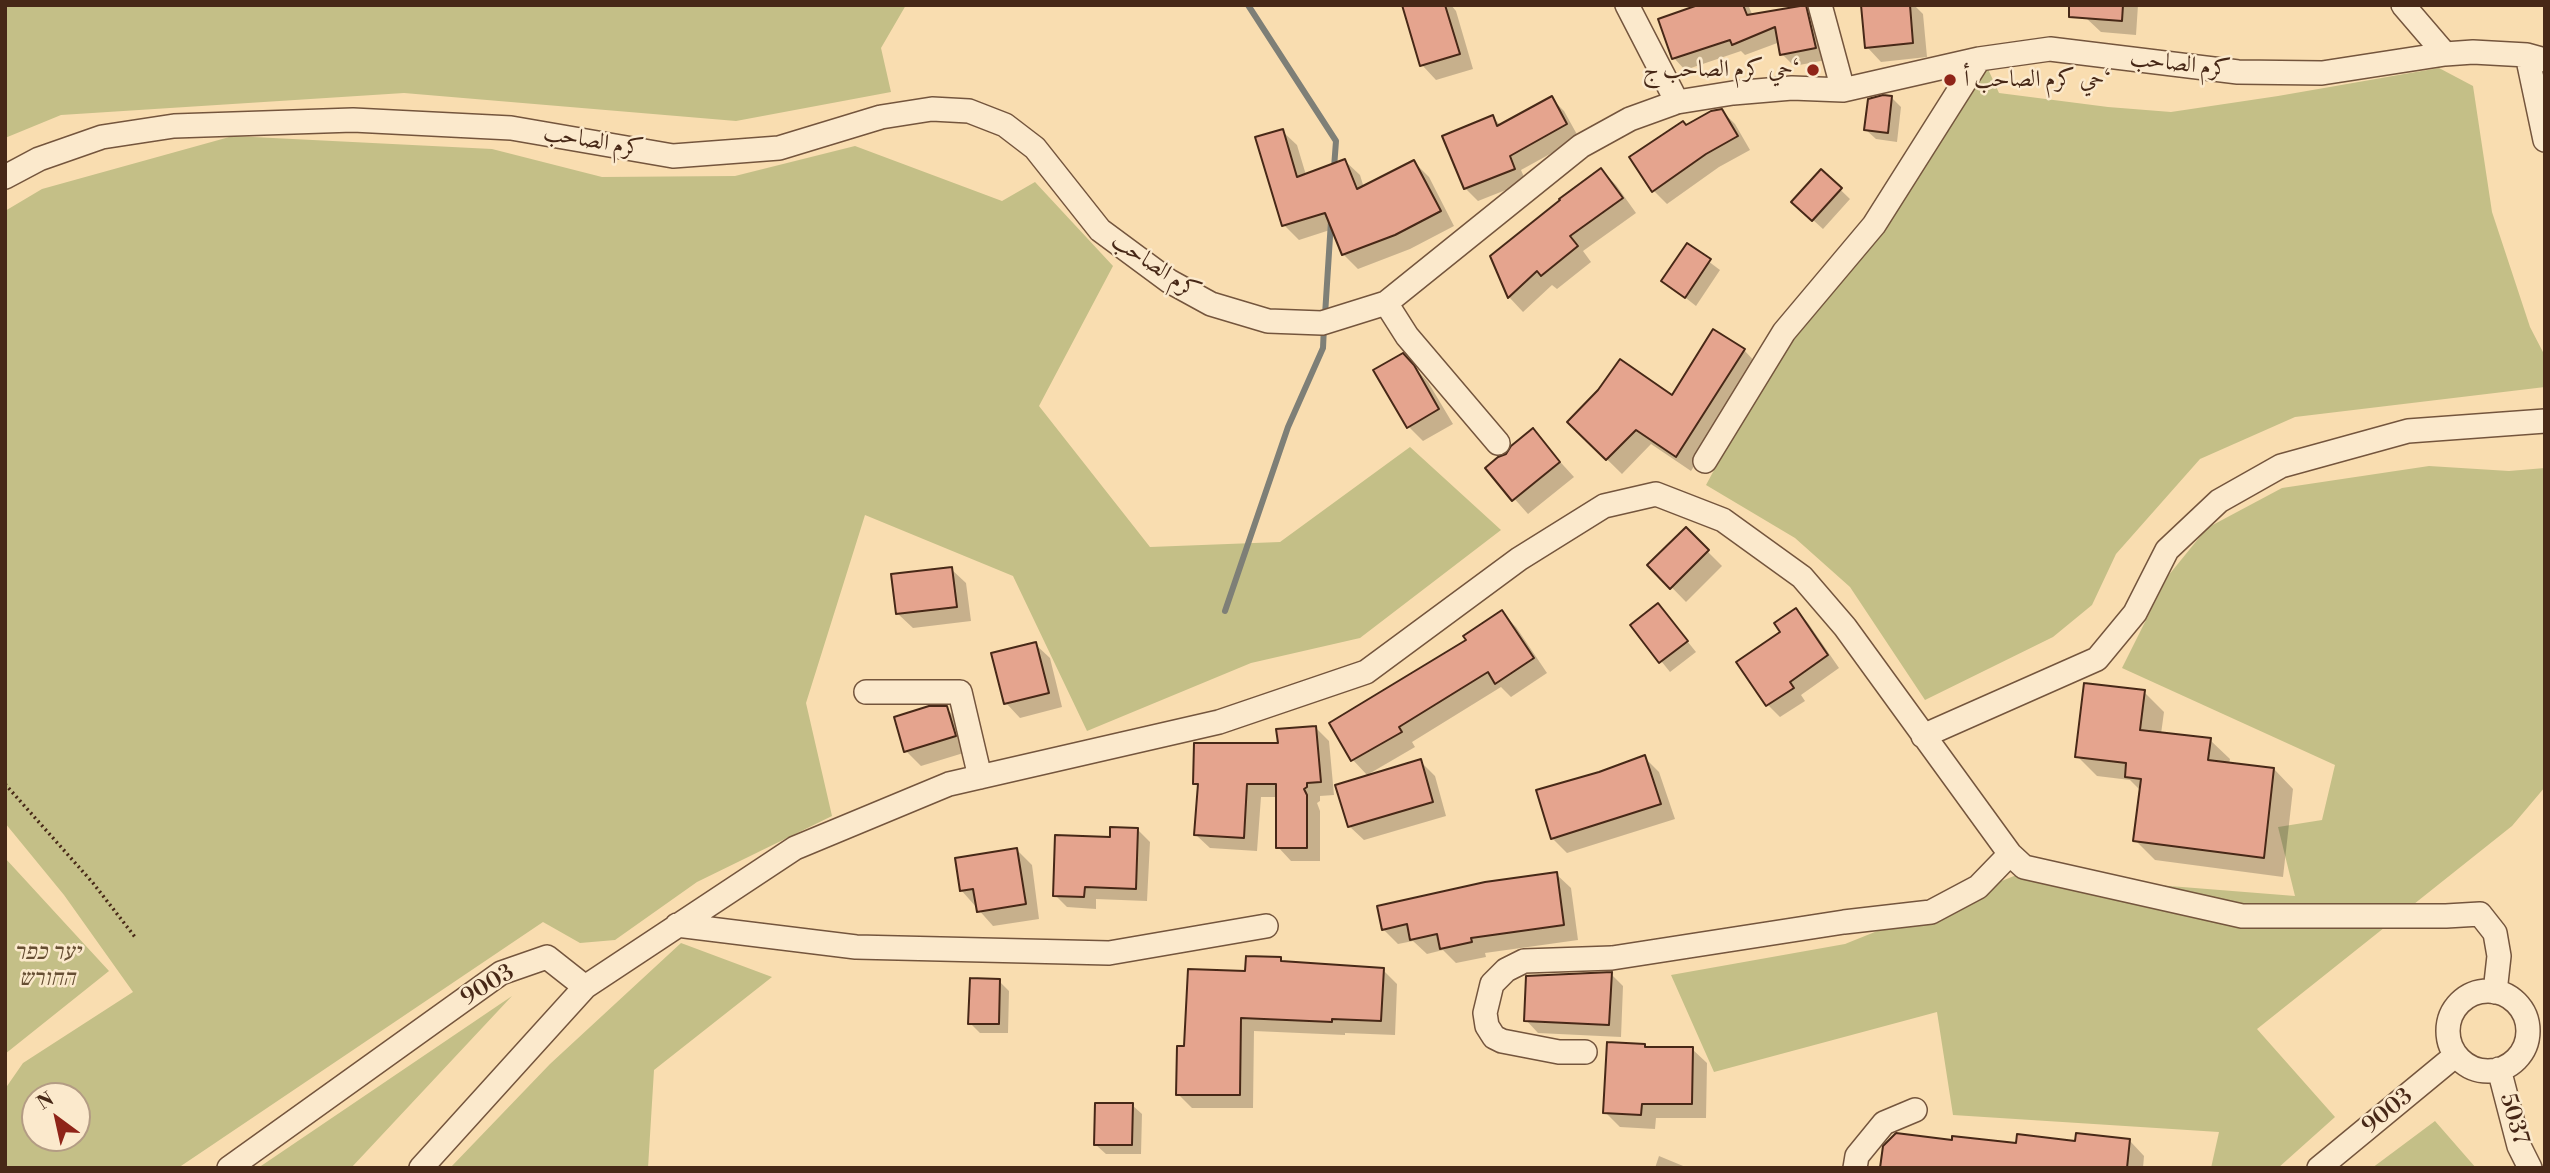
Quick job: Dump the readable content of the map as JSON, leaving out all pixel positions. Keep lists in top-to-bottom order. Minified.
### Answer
{"streets":{"street":["كرم الصاحب","9003","5037"]},"crossings":[["9003","5037"]],"parks":["יער כפר החורש"],"places":["حي كرم الصاحب ج‘","حي كرم الصاحب أ‘"],"north":"top left"}
